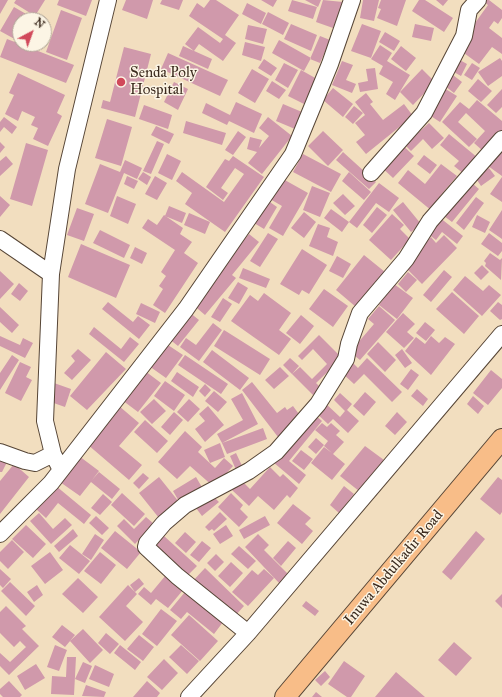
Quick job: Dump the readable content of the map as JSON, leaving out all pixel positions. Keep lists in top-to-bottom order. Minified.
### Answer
{"streets":{"main road":["Inuwa Abdulkadir Road"]},"places":["Senda Poly Hospital"],"north":"top right"}
